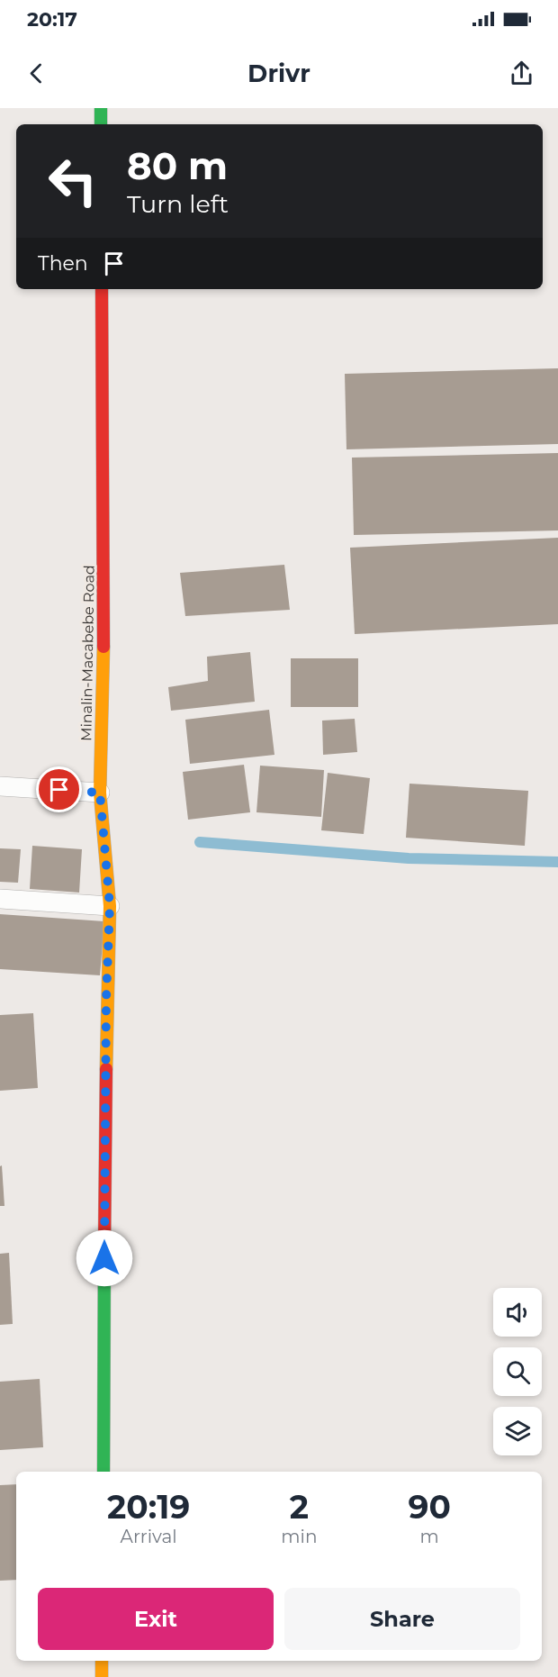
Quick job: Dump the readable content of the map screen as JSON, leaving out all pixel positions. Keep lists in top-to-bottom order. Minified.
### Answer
{"streets":{"main road":["Minalin-Macabebe Road"]},"page":{"status":"20:17","header":"Drivr","turn":["80 m","Turn left"],"then":"Then","eta":["20:19","Arrival","2","min","90","m"],"buttons":["Exit","Share"]}}
